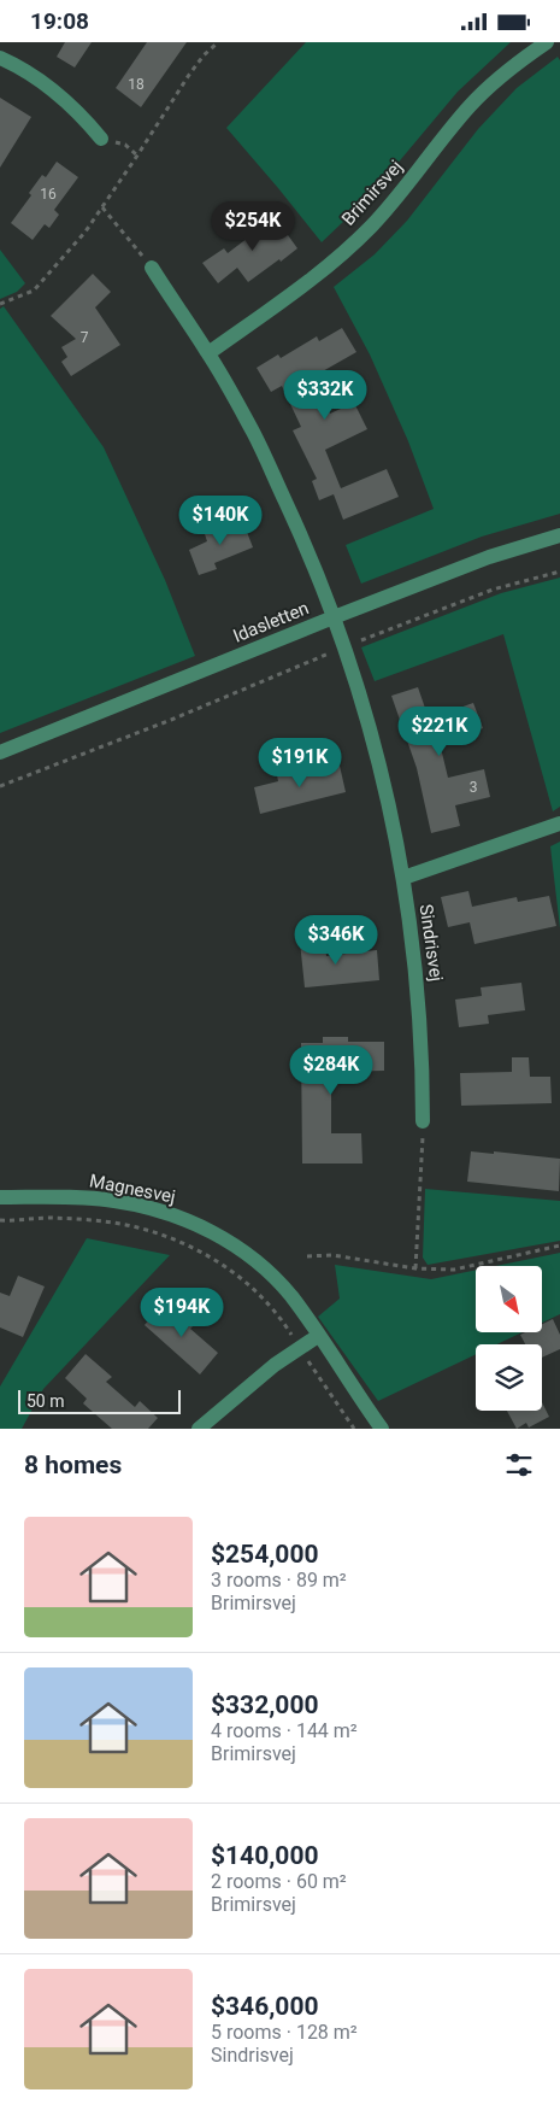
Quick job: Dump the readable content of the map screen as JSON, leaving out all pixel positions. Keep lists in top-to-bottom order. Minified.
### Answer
{"streets":{"street":["Brimirsvej","Idasletten","Sindrisvej","Magnesvej"]},"crossings":[["Idasletten","Sindrisvej"]],"house_numbers":["18","16","7","3"],"scale_bar":"50 m","north":"bottom right","page":{"status":"19:08","price":["$254K","$332K","$140K","$221K","$191K","$346K","$284K","$194K"],"scale":"50 m","heading":"8 homes","list":[{"name":"$254,000","note":"3 rooms · 89 m² · Brimirsvej"},{"name":"$332,000","note":"4 rooms · 144 m² · Brimirsvej"},{"name":"$140,000","note":"2 rooms · 60 m² · Brimirsvej"},{"name":"$346,000","note":"5 rooms · 128 m² · Sindrisvej"}]}}
